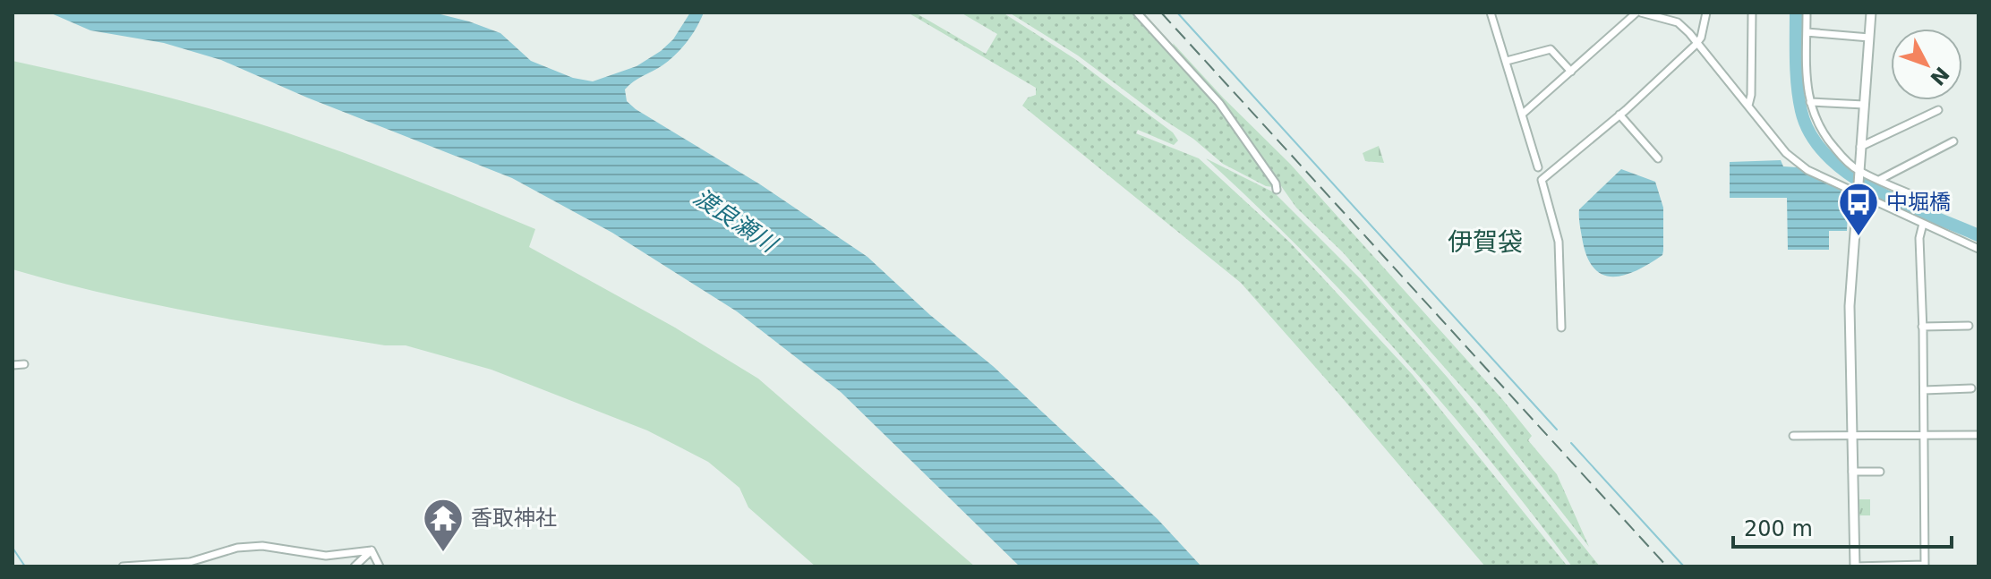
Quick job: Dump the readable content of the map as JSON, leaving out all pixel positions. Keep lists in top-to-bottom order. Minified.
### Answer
{"districts":["伊賀袋"],"water":["渡良瀬川"],"places":{"bus stop":["中堀橋"],"temple":["香取神社"]},"scale_bar":"200 m","north":"bottom right"}
